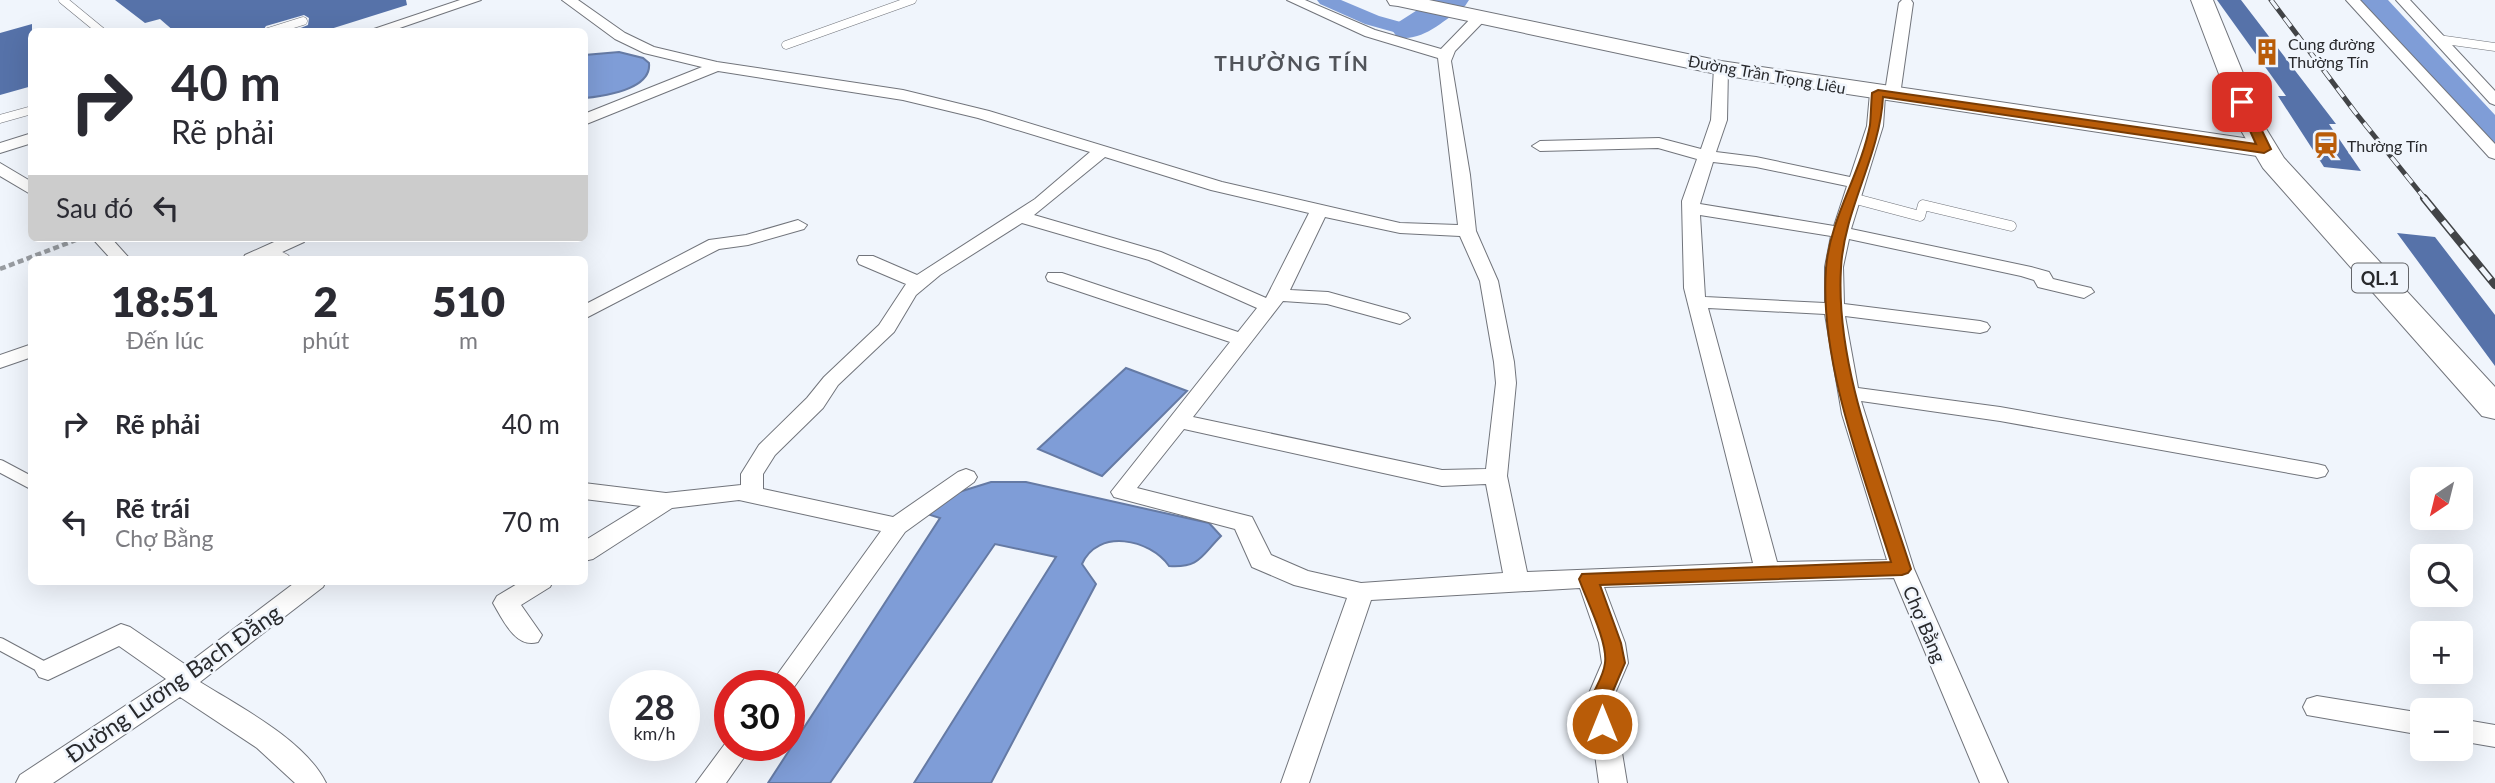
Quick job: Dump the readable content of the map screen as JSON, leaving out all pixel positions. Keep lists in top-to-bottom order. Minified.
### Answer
{"streets":{"highway":["QL.1"],"main road":["Đường Trần Trọng Liêu"],"street":["Chợ Bằng","Đường Lương Bạch Đằng"]},"crossings":[["Đường Trần Trọng Liêu","QL.1"],["Đường Trần Trọng Liêu","Chợ Bằng"]],"districts":["THƯỜNG TÍN"],"places":{"building":["Cung đường Thường Tín"],"station":["Thường Tín"]},"north":"bottom left","page":{"turn":["40 m","Rẽ phải"],"then":"Sau đó","eta":["18:51","Đến lúc","2","phút","510","m"],"list":[{"name":"Rẽ phải","value":"40 m"},{"name":"Rẽ trái","note":"Chợ Bằng","value":"70 m"}],"map_buttons":["+","−"],"speed":"28 km/h","limit":"30"}}
